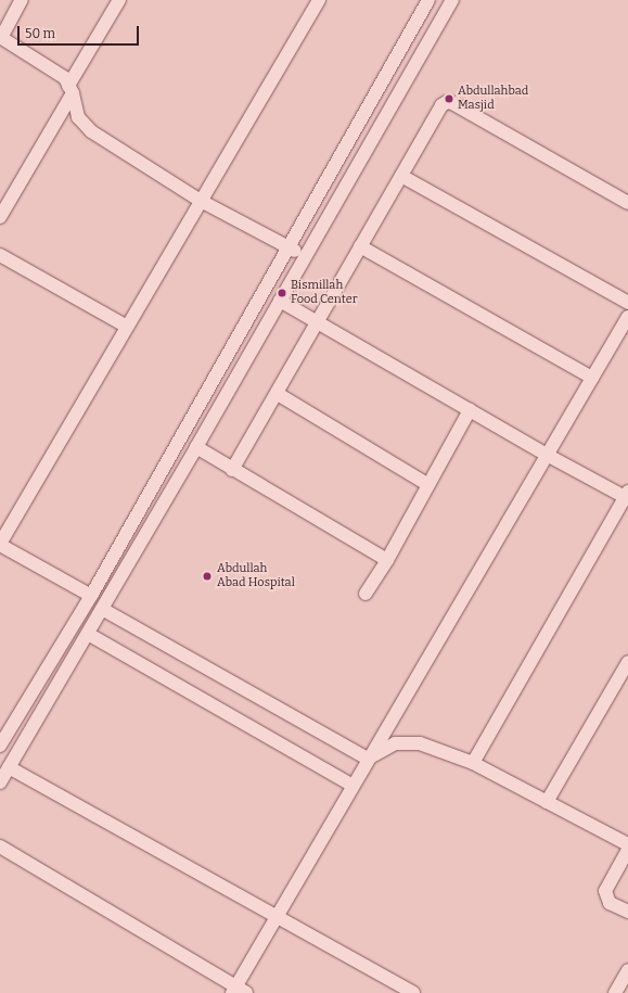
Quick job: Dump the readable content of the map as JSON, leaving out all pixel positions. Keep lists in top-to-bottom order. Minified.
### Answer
{"places":["Abdullahbad Masjid","Bismillah Food Center","Abdullah Abad Hospital"],"scale_bar":"50 m"}
